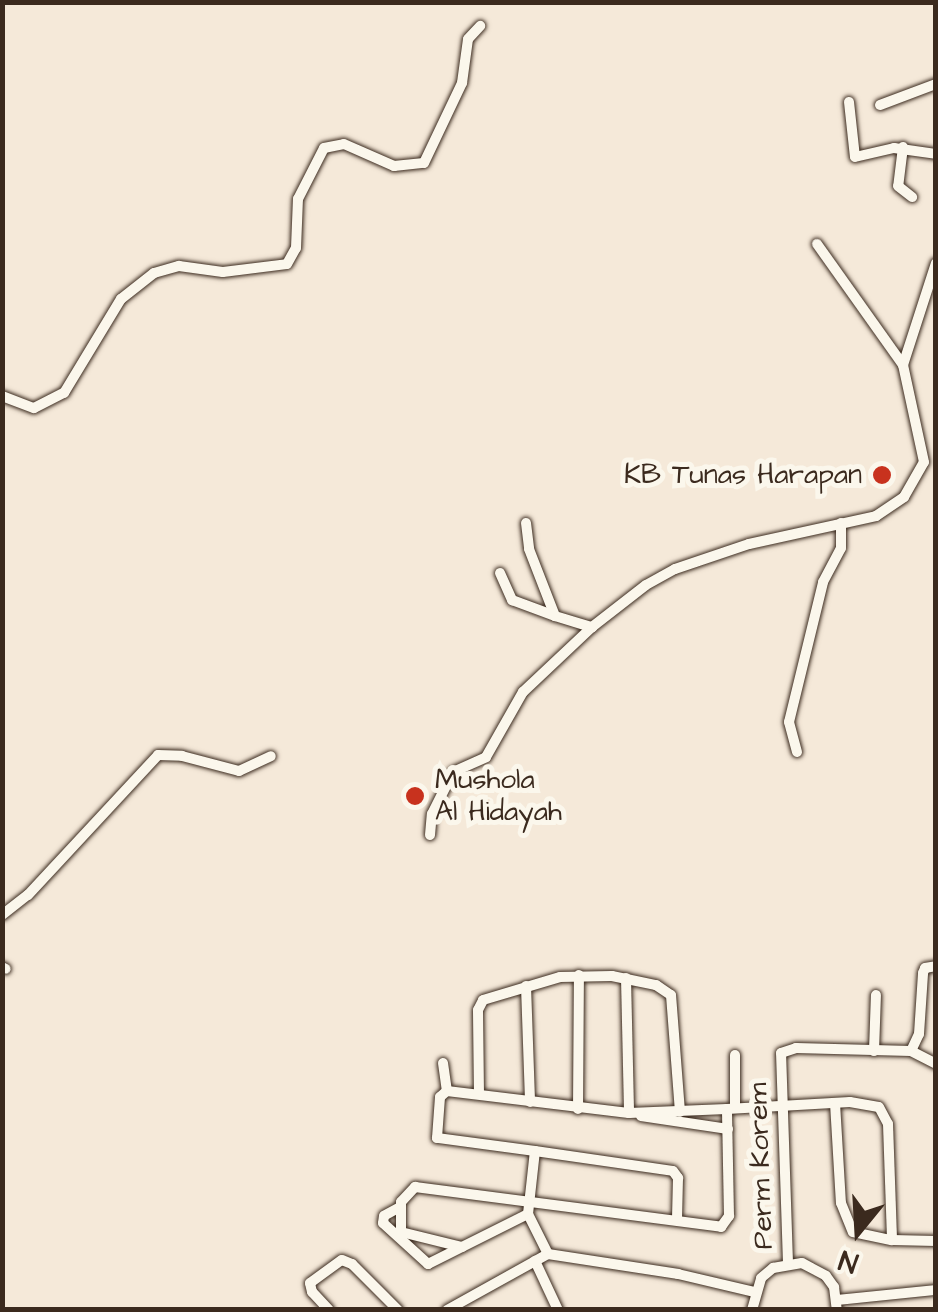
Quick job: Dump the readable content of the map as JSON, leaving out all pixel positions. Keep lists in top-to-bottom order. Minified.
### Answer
{"streets":{"street":["Perm Korem"]},"places":["KB Tunas Harapan","Mushola Al Hidayah"],"north":"bottom"}
